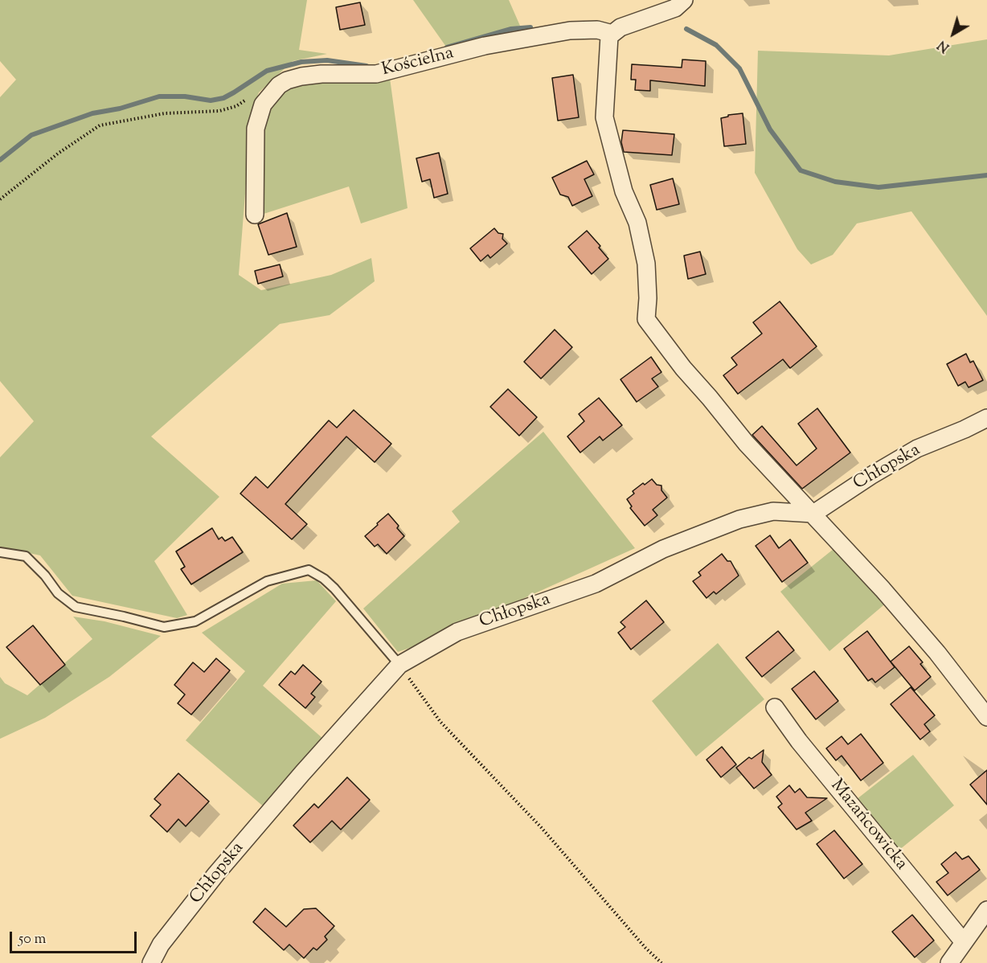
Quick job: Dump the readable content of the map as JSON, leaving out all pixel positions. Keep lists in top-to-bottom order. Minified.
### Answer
{"streets":{"street":["Kościelna","Chłopska","Mazańcowicka"]},"scale_bar":"50 m","north":"bottom left"}
